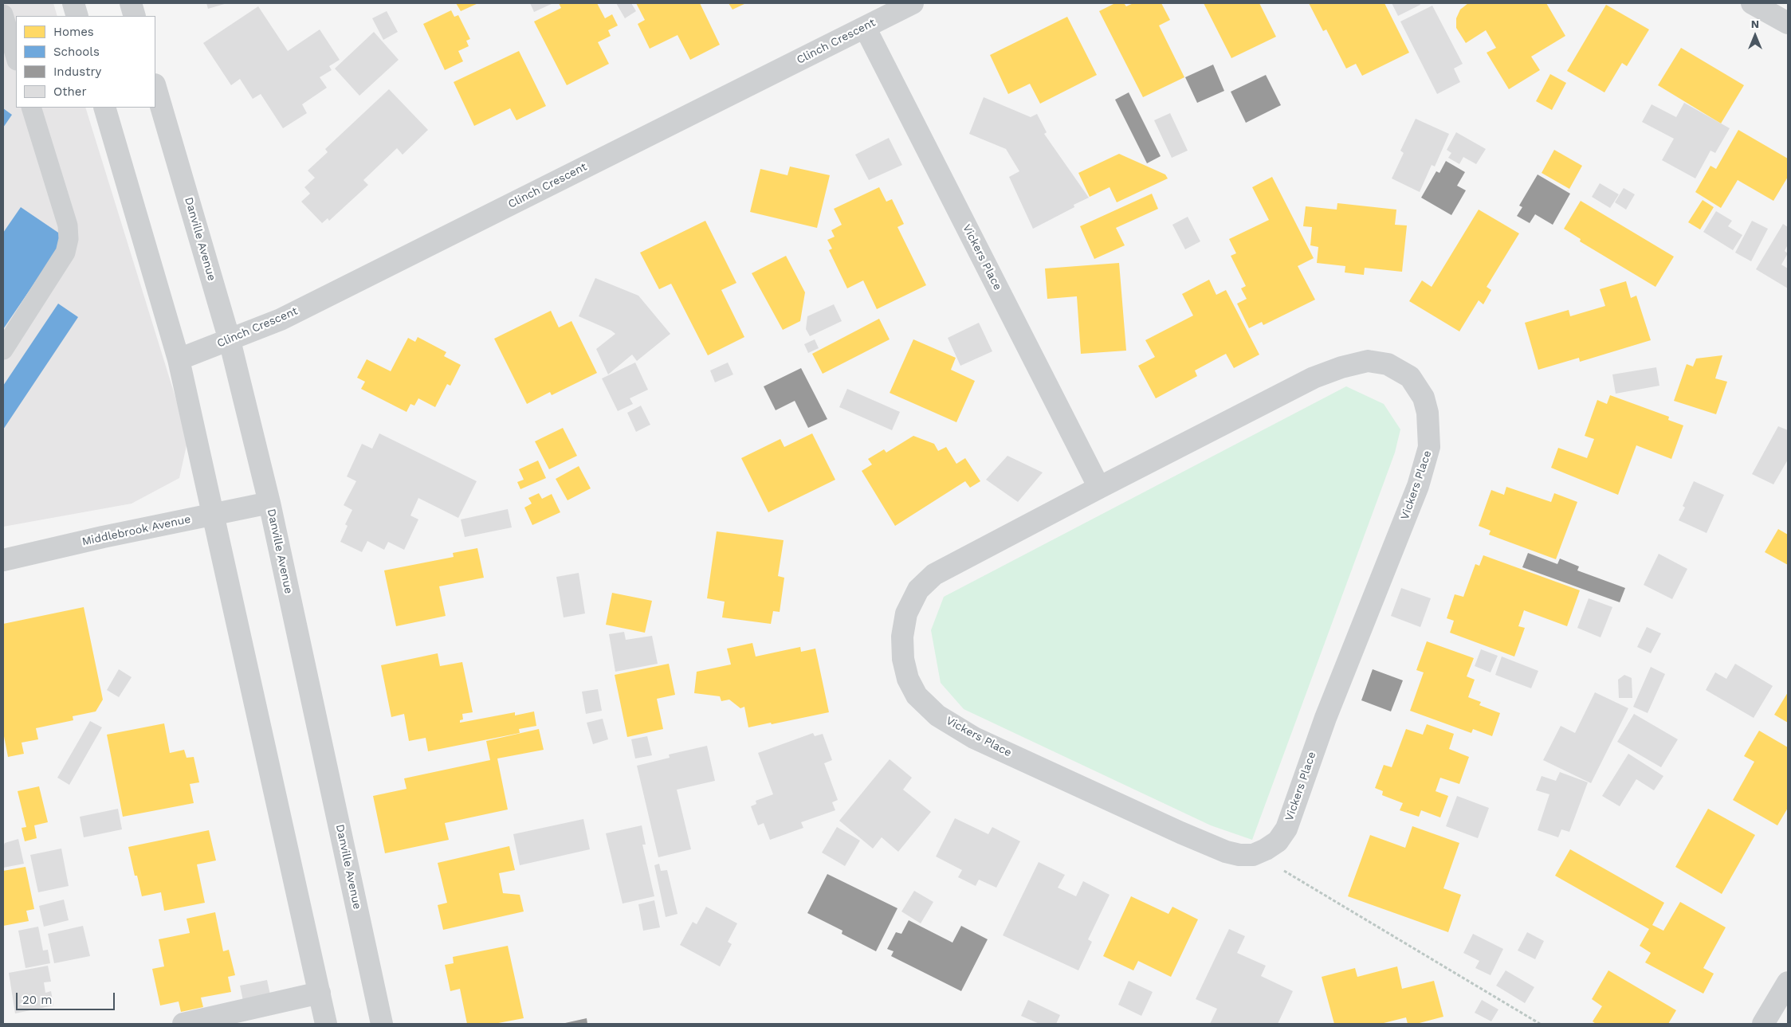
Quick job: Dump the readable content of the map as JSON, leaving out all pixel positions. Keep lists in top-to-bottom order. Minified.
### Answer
{"streets":{"street":["Clinch Crescent","Danville Avenue","Vickers Place","Middlebrook Avenue"]},"crossings":[["Clinch Crescent","Danville Avenue"],["Clinch Crescent","Vickers Place"],["Danville Avenue","Middlebrook Avenue"]],"legend":["Homes","Schools","Industry","Other"],"scale_bar":"20 m","north":"top"}
